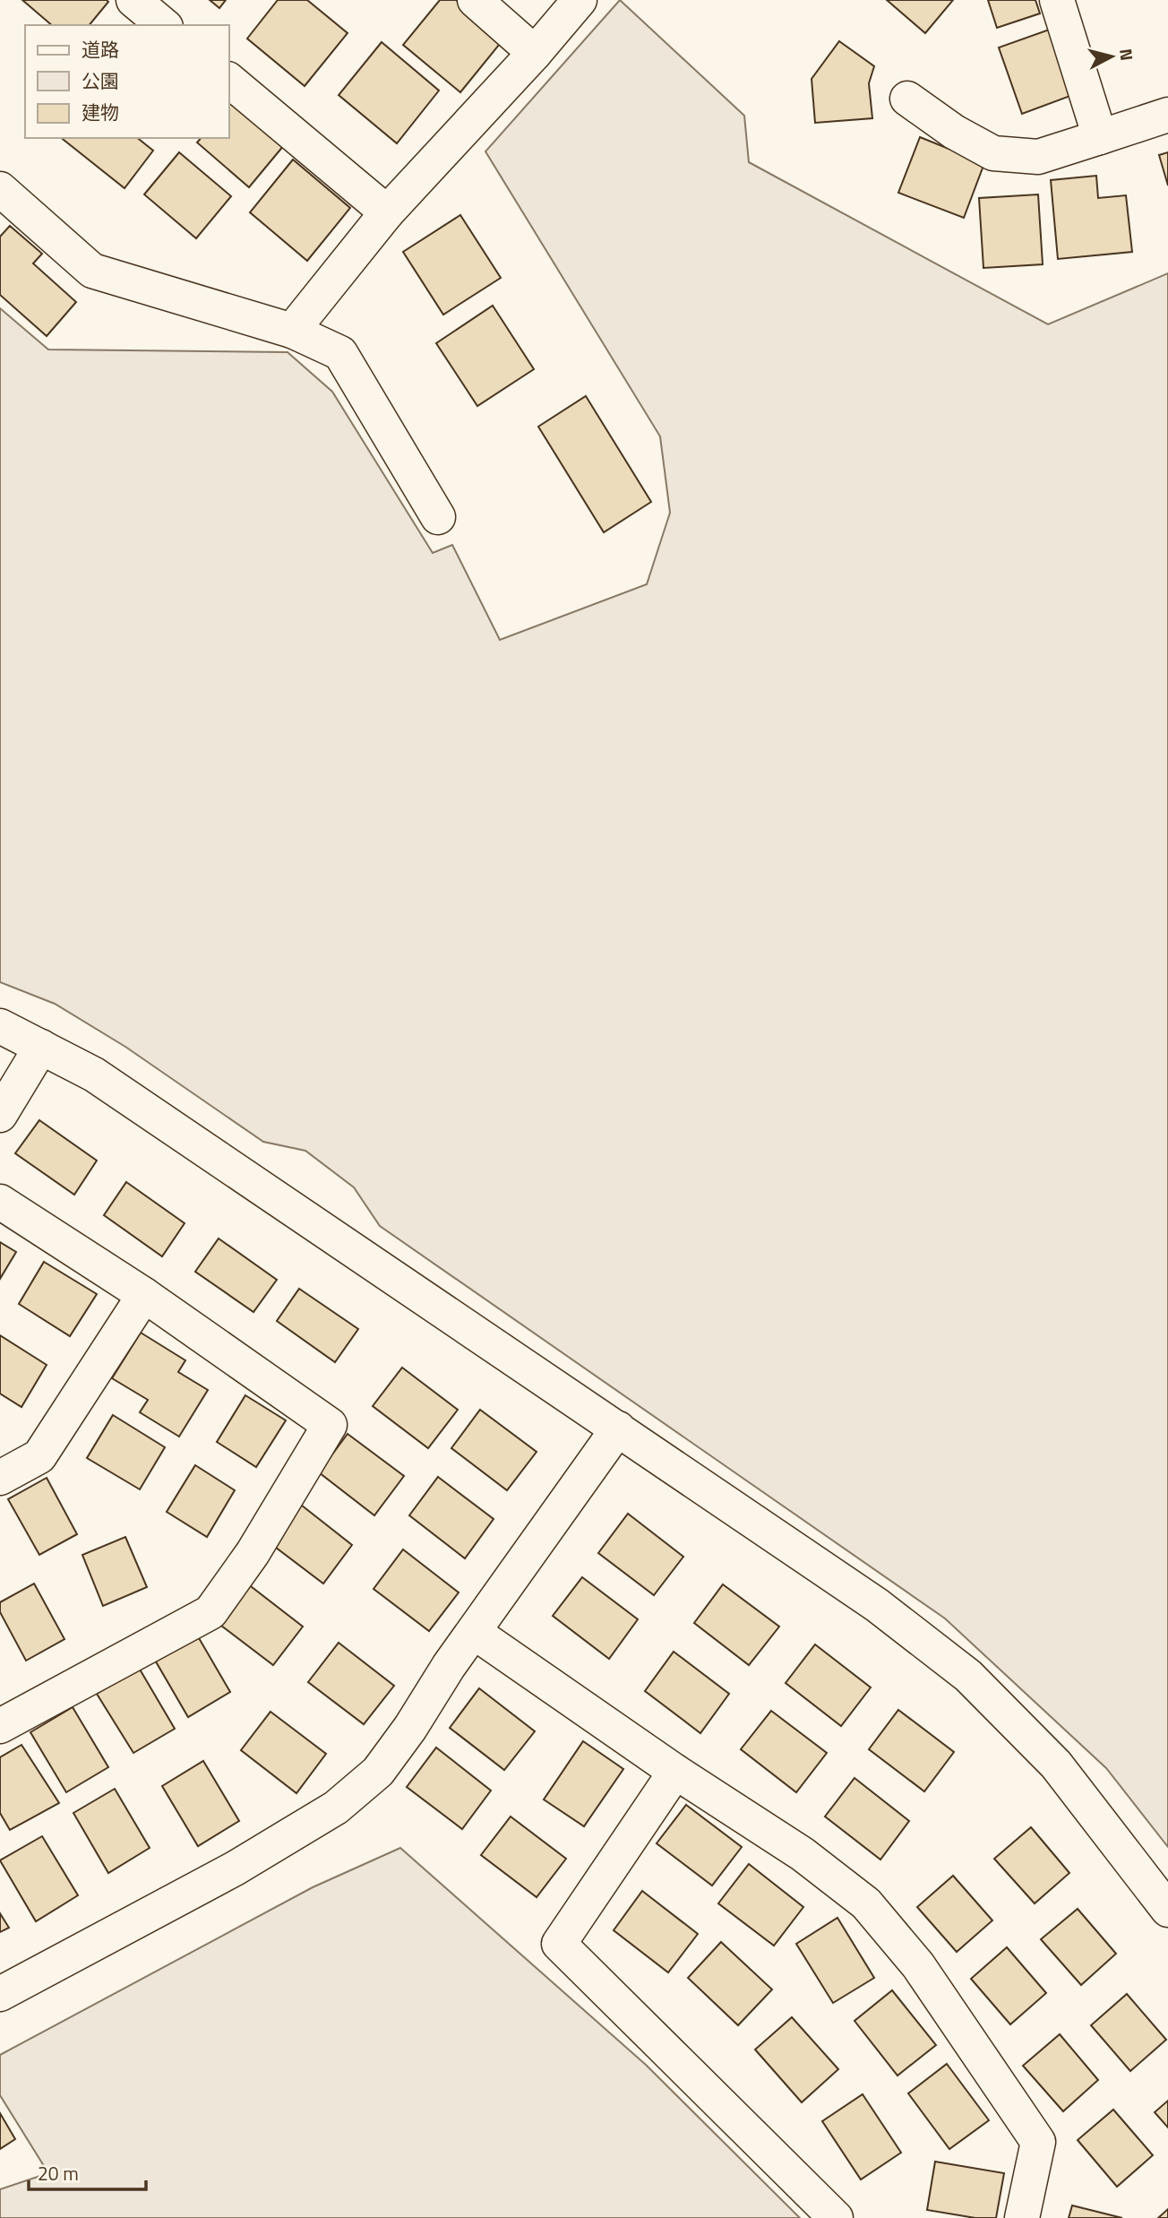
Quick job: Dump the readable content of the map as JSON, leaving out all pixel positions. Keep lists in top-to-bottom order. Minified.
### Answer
{"legend":["道路","公園","建物"],"scale_bar":"20 m","north":"right"}
